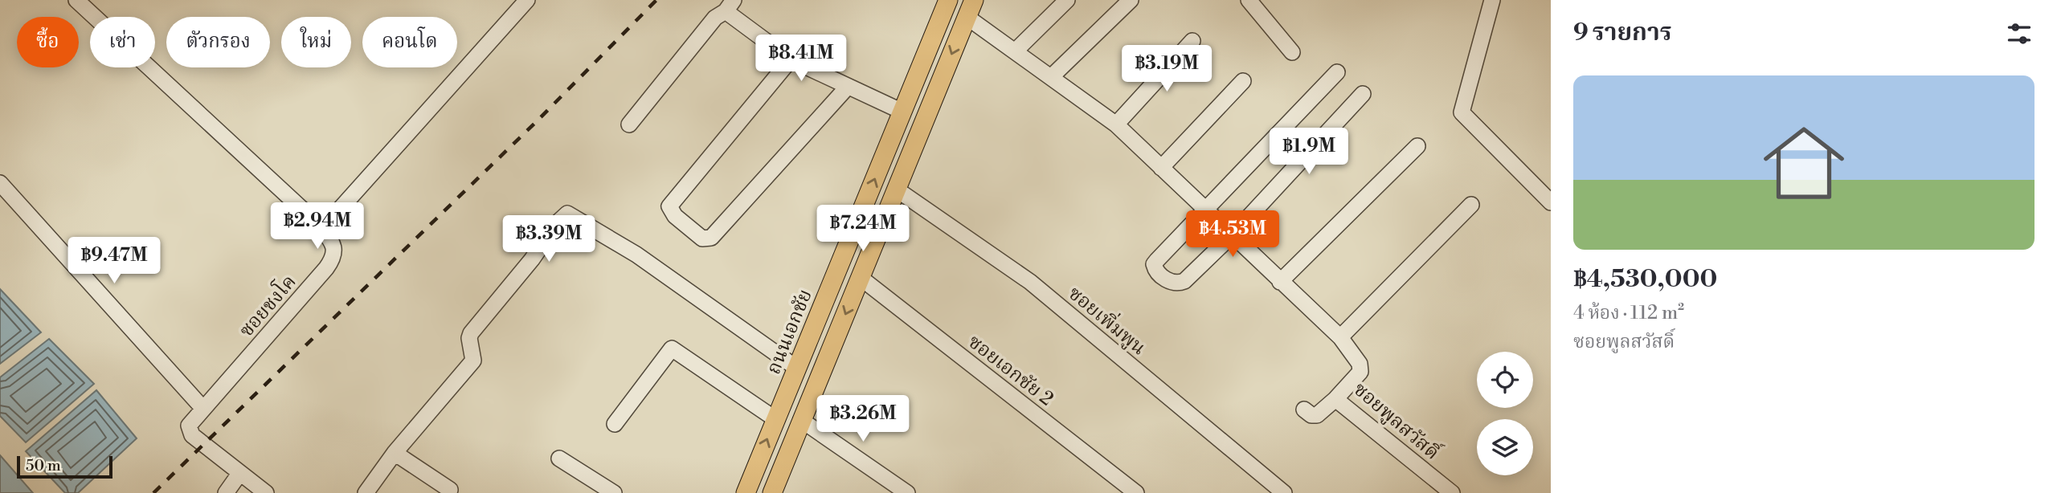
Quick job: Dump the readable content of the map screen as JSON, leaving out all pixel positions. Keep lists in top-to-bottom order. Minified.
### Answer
{"streets":{"main road":["ถนนเอกชัย"],"street":["ซอยชงโค","ซอยเพิ่มพูน","ซอยเอกชัย 2","ซอยพูลสวัสดิ์"]},"scale_bar":"50 m","page":{"heading":"9 รายการ","chip":["ซื้อ","เช่า","ตัวกรอง","ใหม่","คอนโด"],"price":["฿8.41M","฿3.19M","฿1.9M","฿2.94M","฿7.24M","฿4.53M","฿3.39M","฿9.47M","฿3.26M"],"list":[{"name":"฿4,530,000","note":"4 ห้อง · 112 m² · ซอยพูลสวัสดิ์"}],"scale":"50 m"}}
